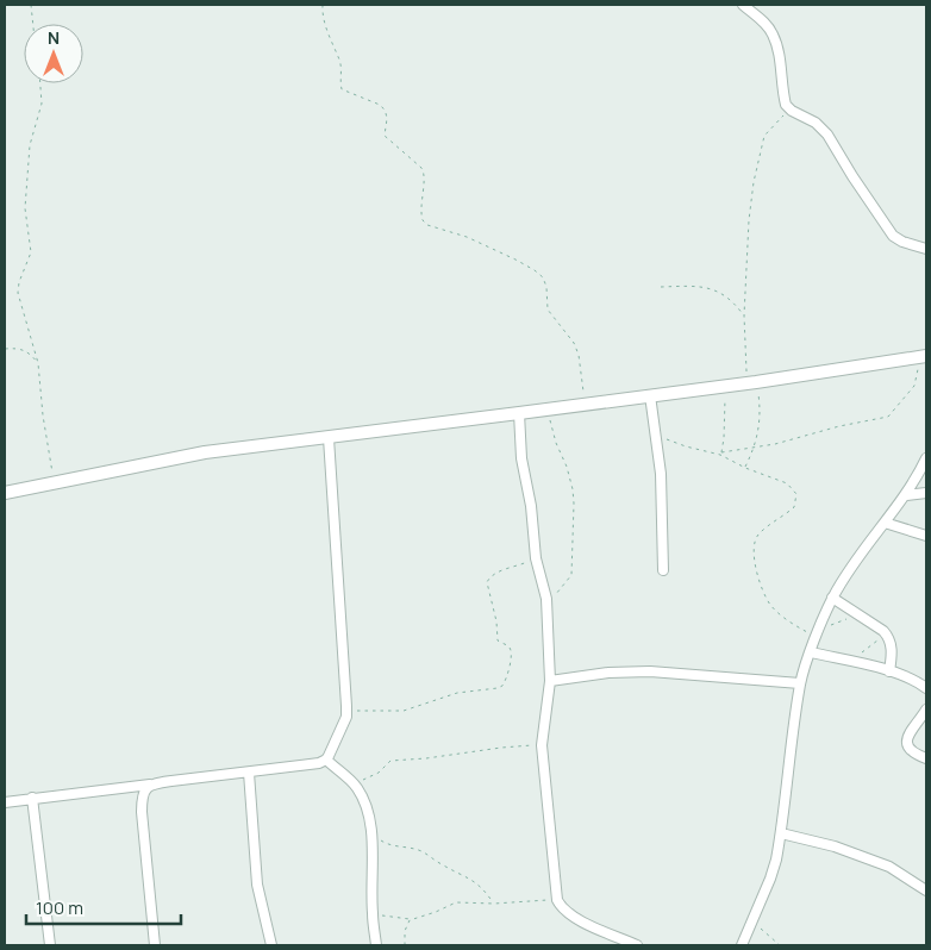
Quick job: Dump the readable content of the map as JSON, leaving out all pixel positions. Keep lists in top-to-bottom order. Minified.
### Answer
{"scale_bar":"100 m","north":"top"}
